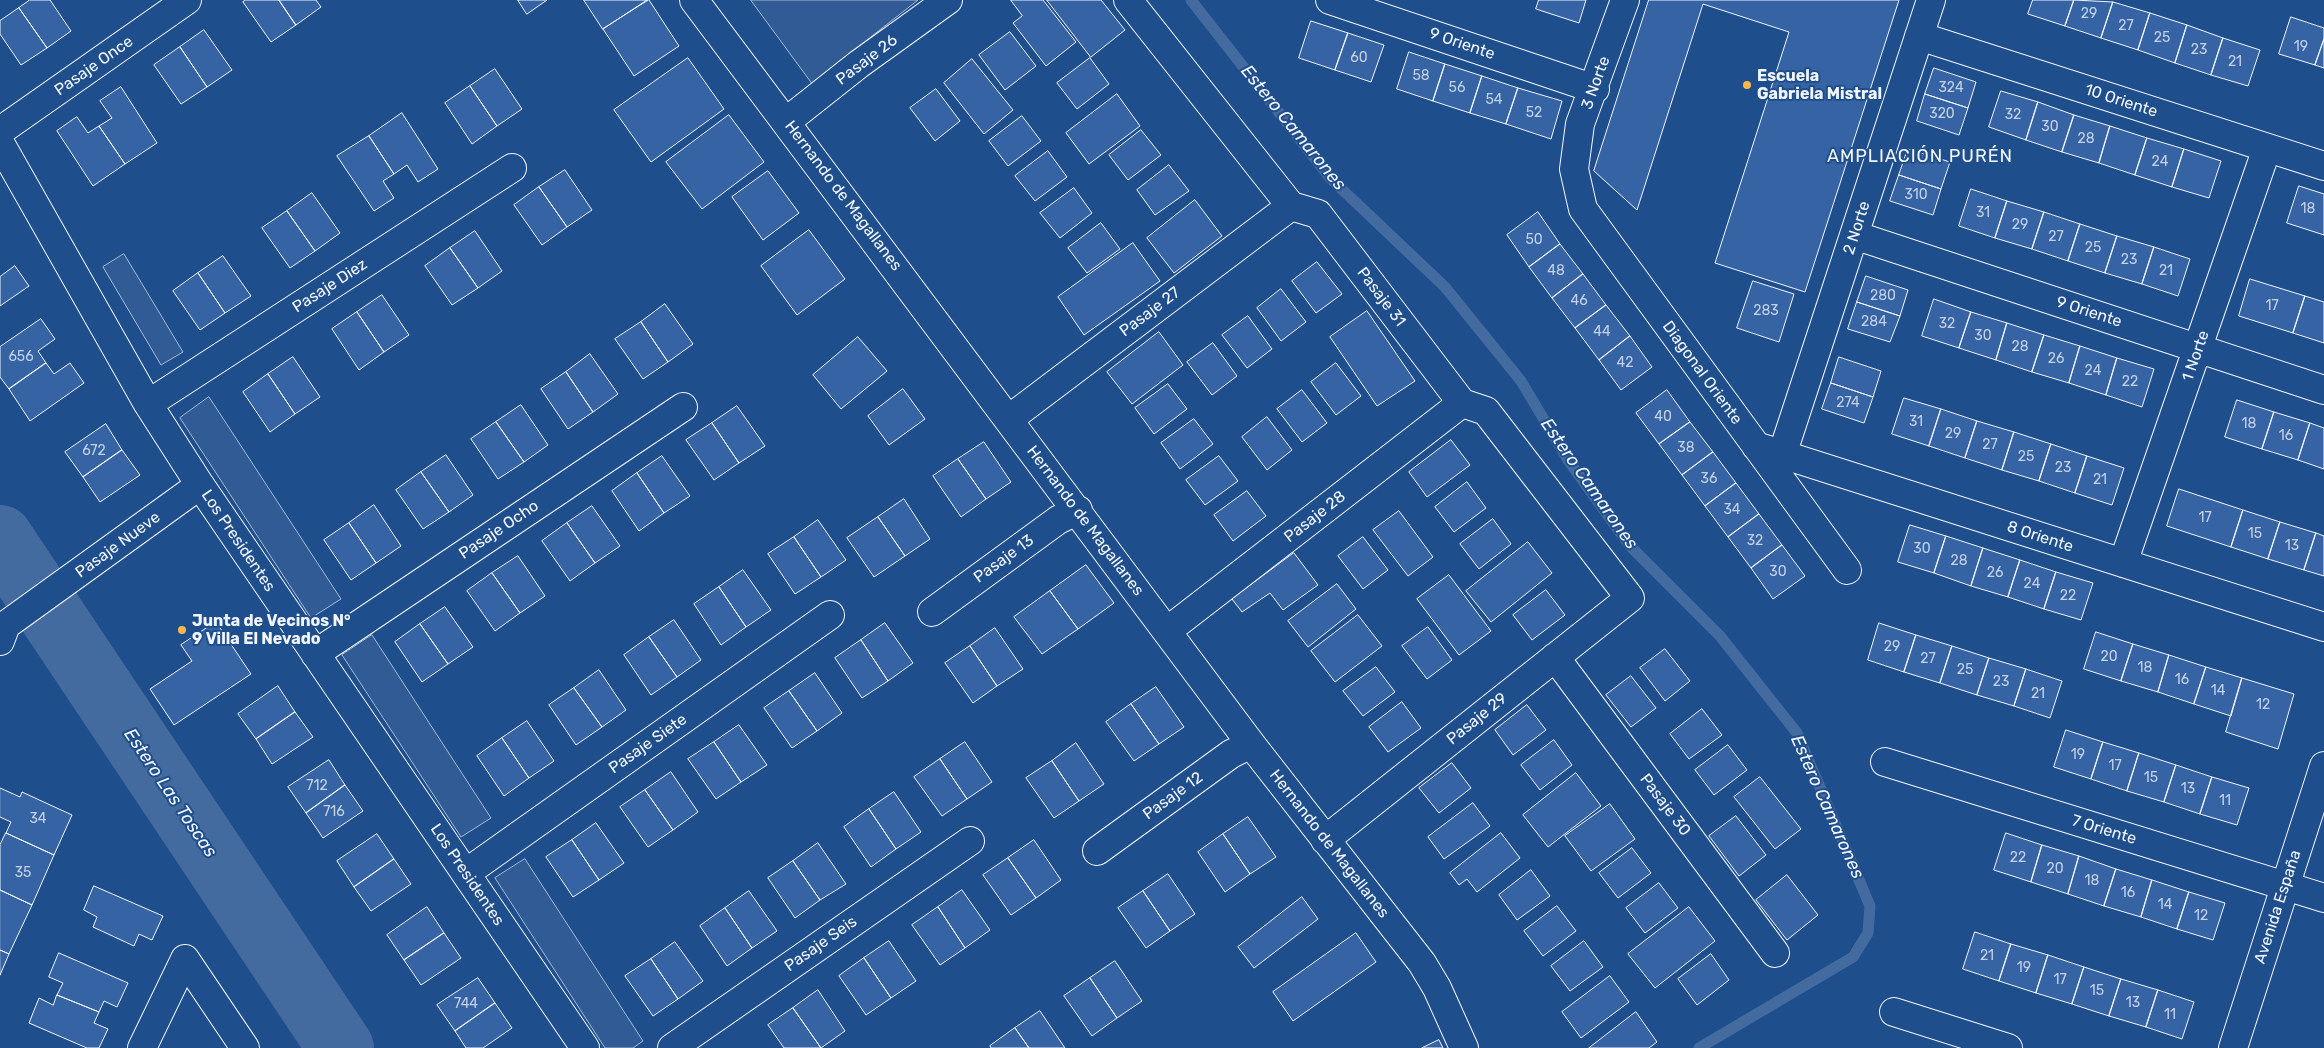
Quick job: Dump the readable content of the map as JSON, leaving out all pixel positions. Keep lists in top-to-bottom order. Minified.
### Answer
{"streets":{"street":["9 Oriente","Pasaje 26","Pasaje Once","3 Norte","10 Oriente","Hernando de Magallanes","2 Norte","Pasaje Diez","Pasaje 31","Pasaje 27","1 Norte","Diagonal Oriente","Pasaje 28","Pasaje Ocho","8 Oriente","Los Presidentes","Pasaje Nueve","Pasaje 13","Pasaje 29","Pasaje Siete","Pasaje 12","Pasaje 30","7 Oriente","Avenida España","Pasaje Seis"]},"crossings":[["9 Oriente","3 Norte"],["9 Oriente","2 Norte"],["9 Oriente","1 Norte"],["Pasaje 26","Hernando de Magallanes"],["3 Norte","Diagonal Oriente"],["10 Oriente","2 Norte"],["10 Oriente","1 Norte"],["Hernando de Magallanes","Pasaje 27"],["Hernando de Magallanes","Pasaje 28"],["Hernando de Magallanes","Pasaje 13"],["Hernando de Magallanes","Pasaje 29"],["Hernando de Magallanes","Pasaje 12"],["2 Norte","8 Oriente"],["Pasaje Diez","Los Presidentes"],["Pasaje 31","Pasaje 27"],["Pasaje 31","Pasaje 28"],["Pasaje 31","Pasaje 29"],["1 Norte","8 Oriente"],["Diagonal Oriente","8 Oriente"],["Pasaje 28","Pasaje 29"],["Pasaje Ocho","Los Presidentes"],["Los Presidentes","Pasaje Nueve"],["Los Presidentes","Pasaje Siete"],["Pasaje 29","Pasaje 30"],["7 Oriente","Avenida España"]],"districts":["AMPLIACIÓN PURÉN"],"water":["Estero Camarones","Estero Las Toscas"],"places":["Escuela Gabriela Mistral","Junta de Vecinos N° 9 Villa El Nevado"],"house_numbers":["29","27","25","19","23","60","21","58","56","324","54","52","320","32","30","28","24","310","18","31","29","27","50","25","23","48","21","280","46","17","283","284","32","44","30","28","656","26","42","24","22","274","40","31","18","29","16","27","38","672","25","23","36","21","34","17","15","32","13","30","28","30","26","24","22","29","20","27","18","25","16","23","14","21","12","19","17","15","712","13","11","716","34","22","20","35","18","16","14","12","21","19","17","15","13","744","11"]}
